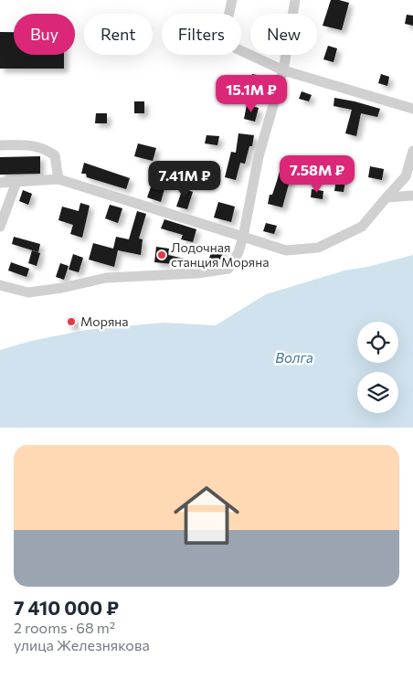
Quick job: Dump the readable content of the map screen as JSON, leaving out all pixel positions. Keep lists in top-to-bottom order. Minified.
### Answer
{"water":["Волга"],"places":["Лодочная станция Моряна","Моряна"],"page":{"chip":["Buy","Rent","Filters","New"],"price":["15.1M ₽","7.58M ₽","7.41M ₽"],"list":[{"name":"7 410 000 ₽","note":"2 rooms · 68 m² · улица Железнякова"}]}}
